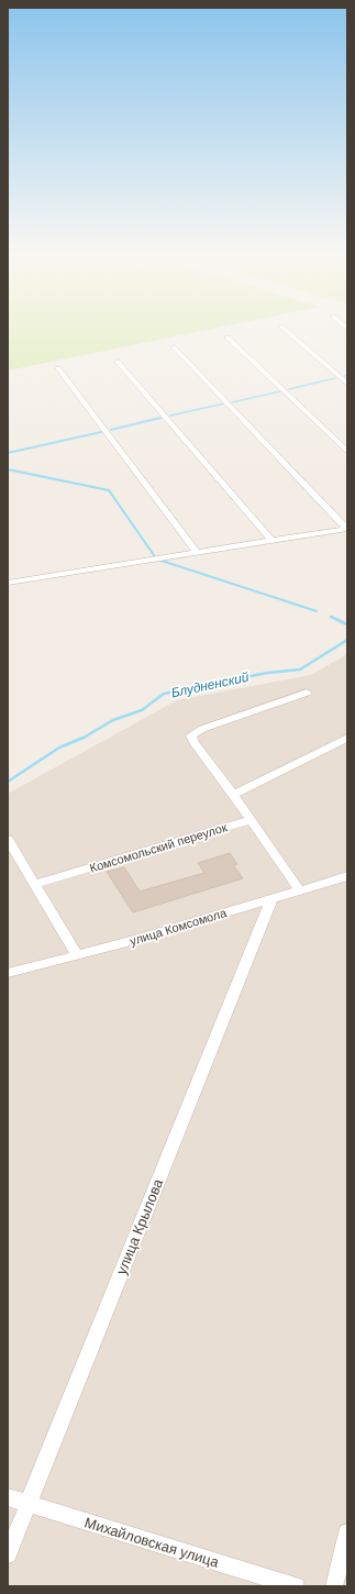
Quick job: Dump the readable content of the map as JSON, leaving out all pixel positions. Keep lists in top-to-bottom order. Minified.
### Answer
{"streets":{"street":["Комсомольский переулок","улица Комсомола","улица Крылова","Михайловская улица"]},"crossings":[["улица Комсомола","улица Крылова"],["улица Крылова","Михайловская улица"]],"water":["Блудненский"]}
